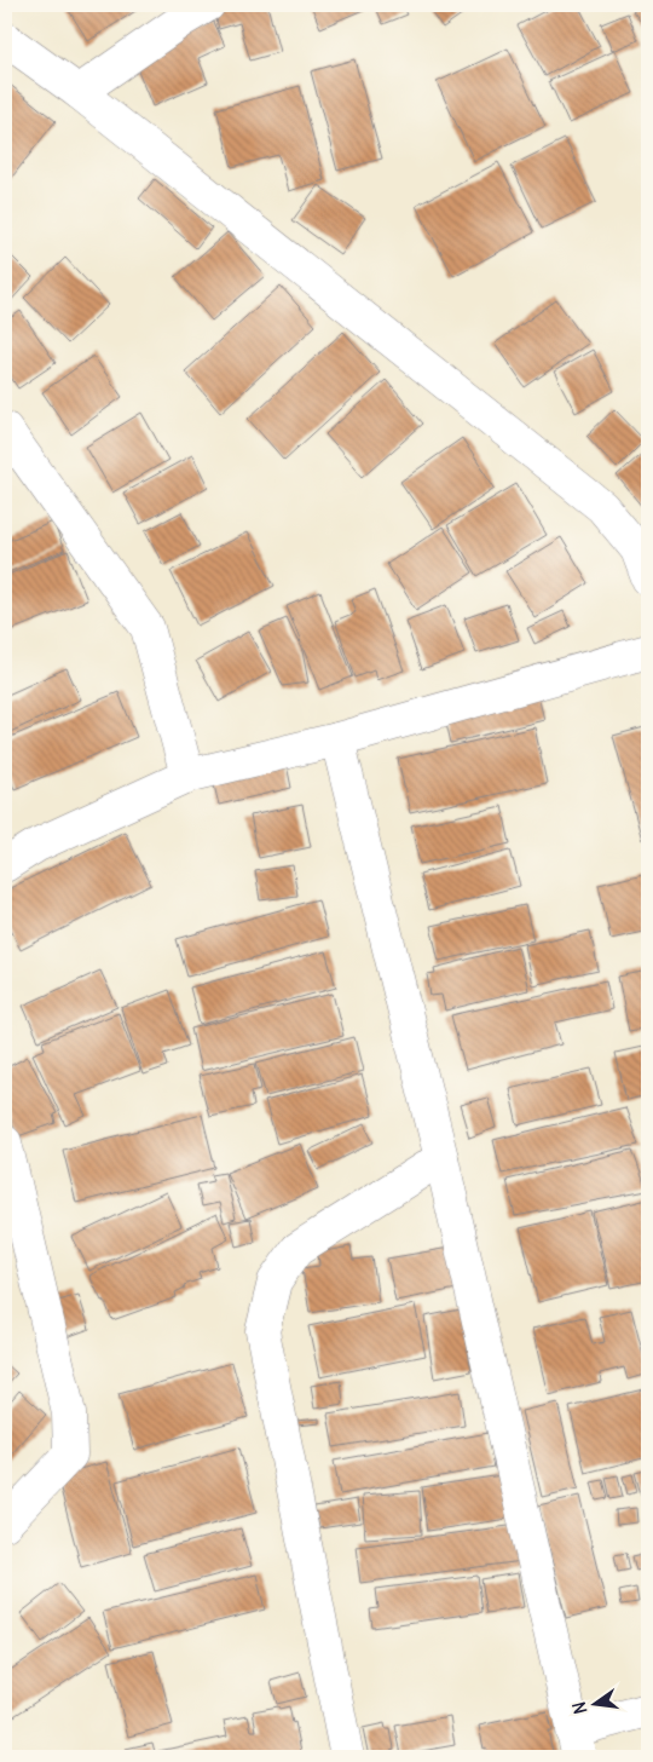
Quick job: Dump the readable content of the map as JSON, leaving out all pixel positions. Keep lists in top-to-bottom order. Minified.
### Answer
{"north":"left"}
